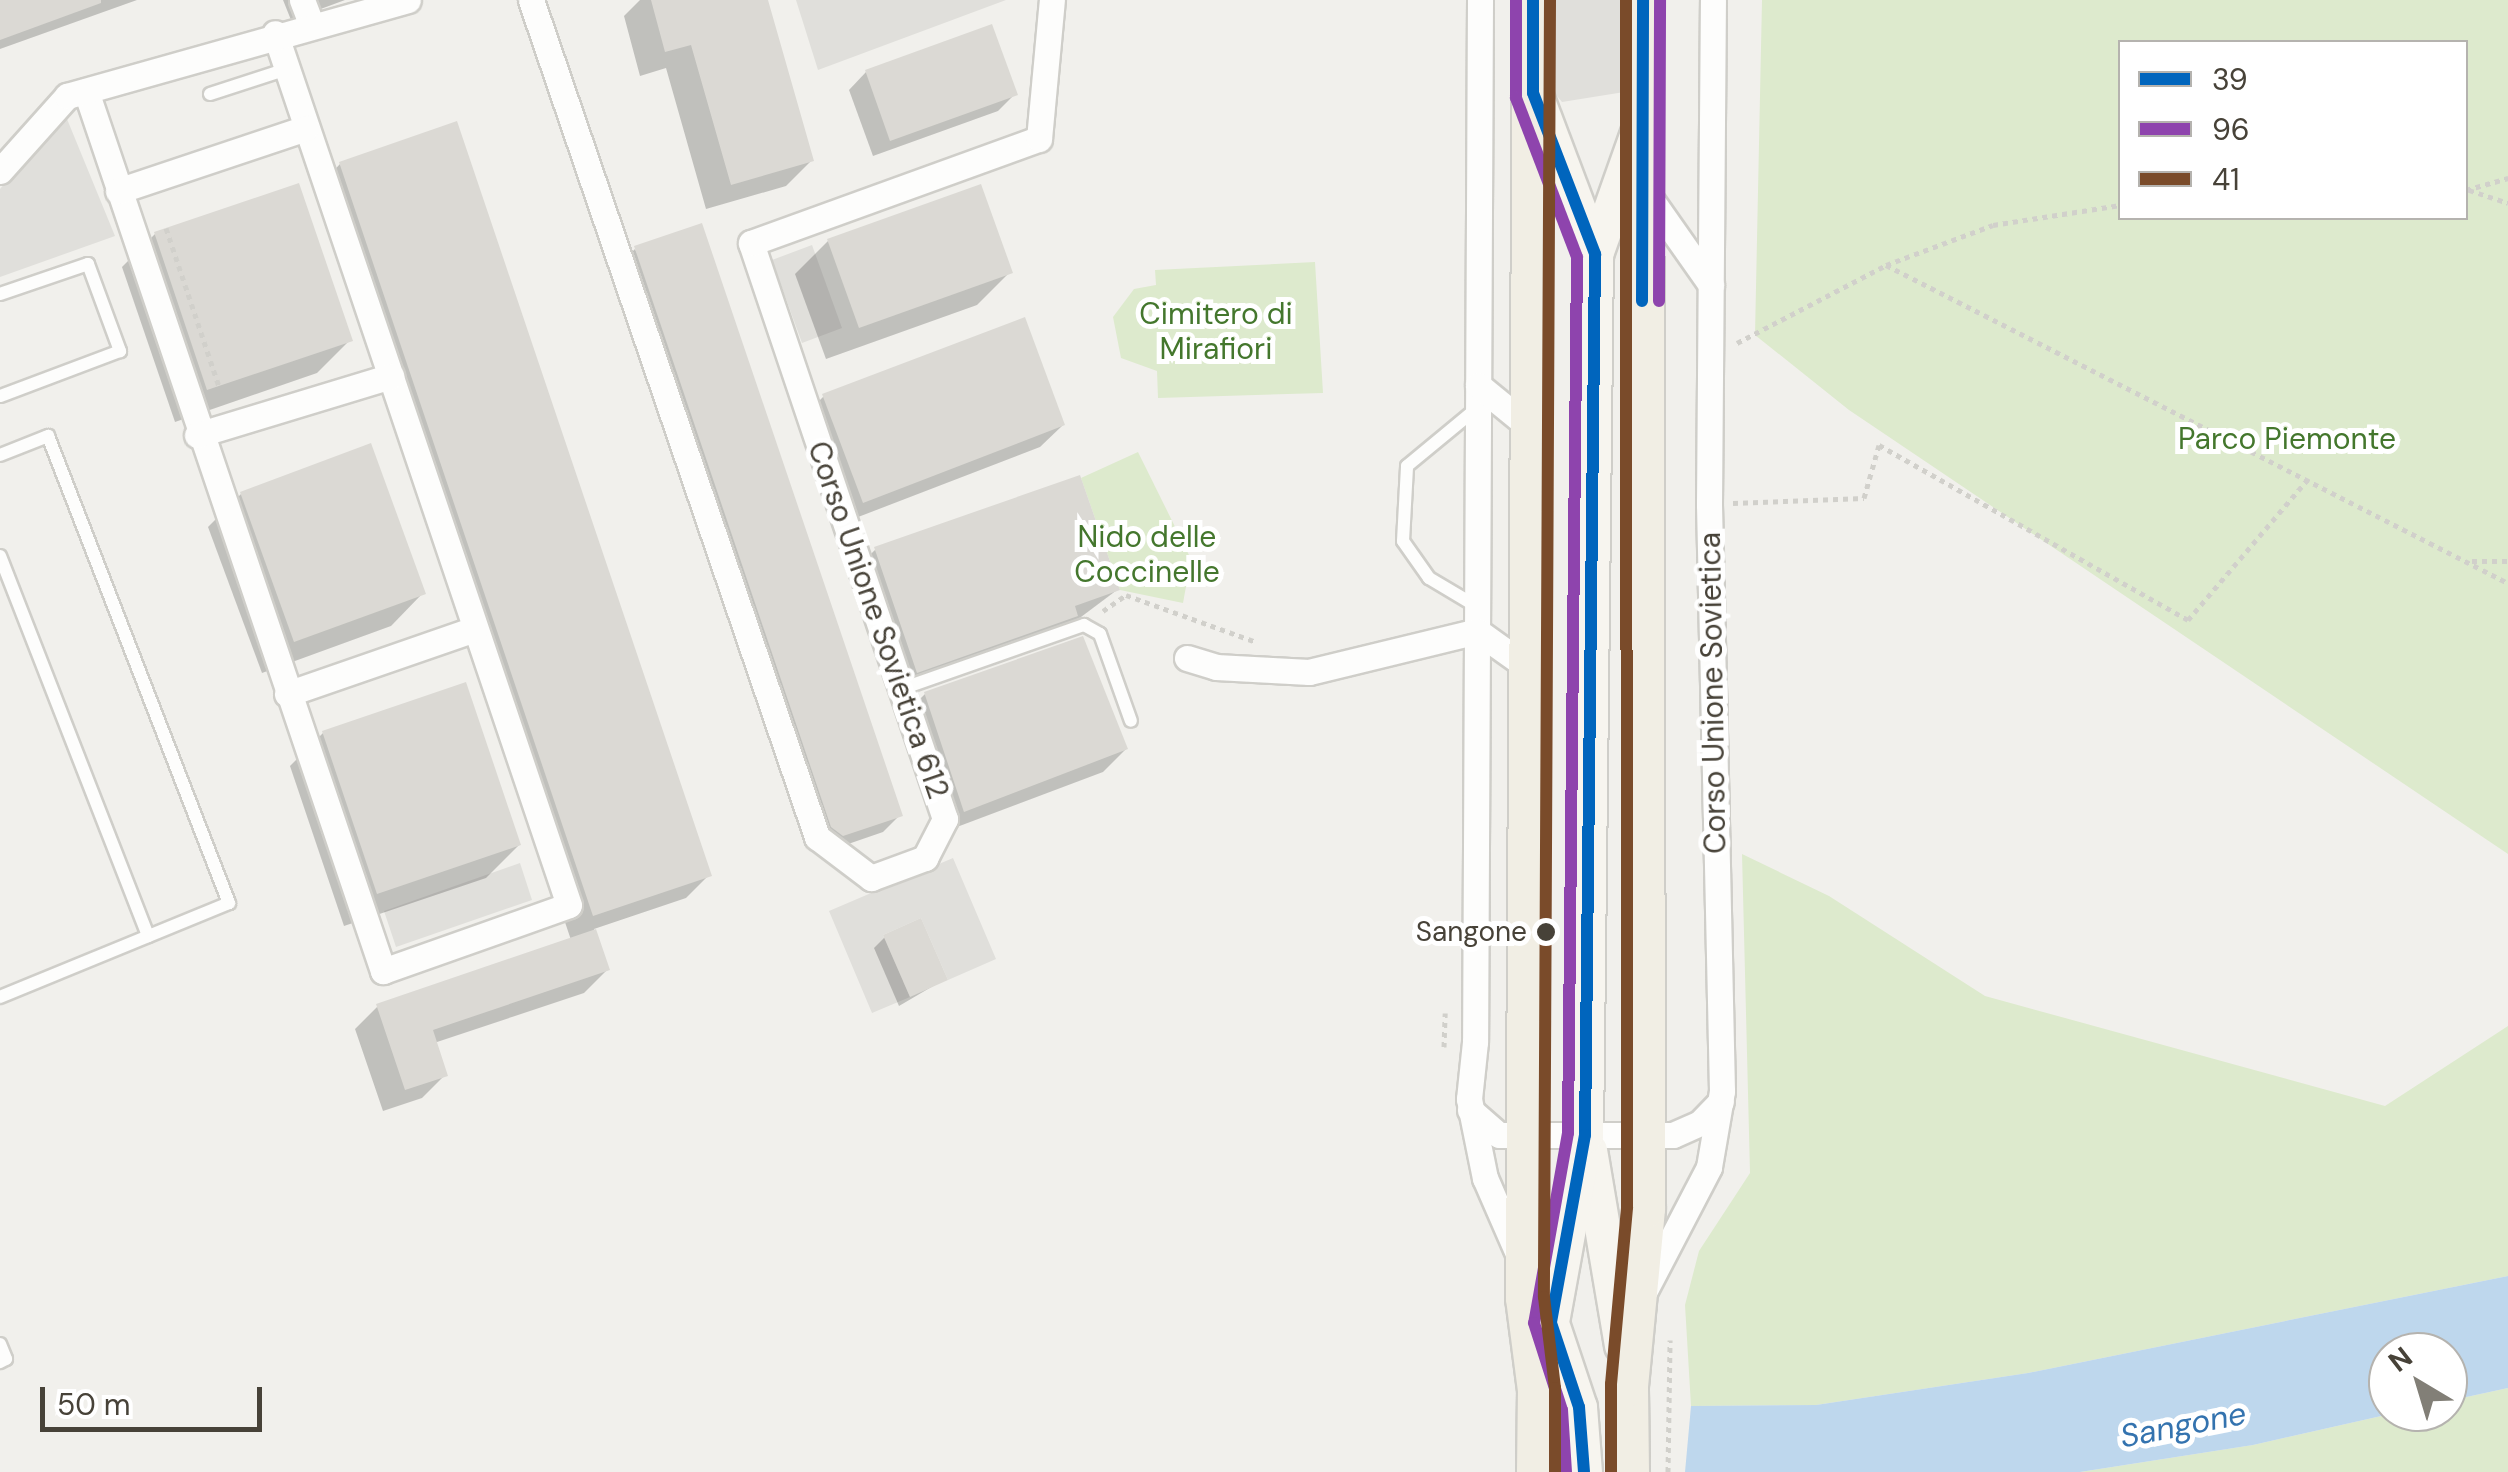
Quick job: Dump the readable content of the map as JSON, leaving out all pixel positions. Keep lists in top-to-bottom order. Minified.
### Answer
{"streets":{"main road":["Corso Unione Sovietica"],"street":["Corso Unione Sovietica 612"]},"water":["Sangone"],"parks":["Cimitero di Mirafiori","Parco Piemonte","Nido delle Coccinelle"],"places":["Sangone"],"lines":["transit line 39","transit line 96","transit line 41"],"legend":["39","96","41"],"scale_bar":"50 m","north":"top left"}
